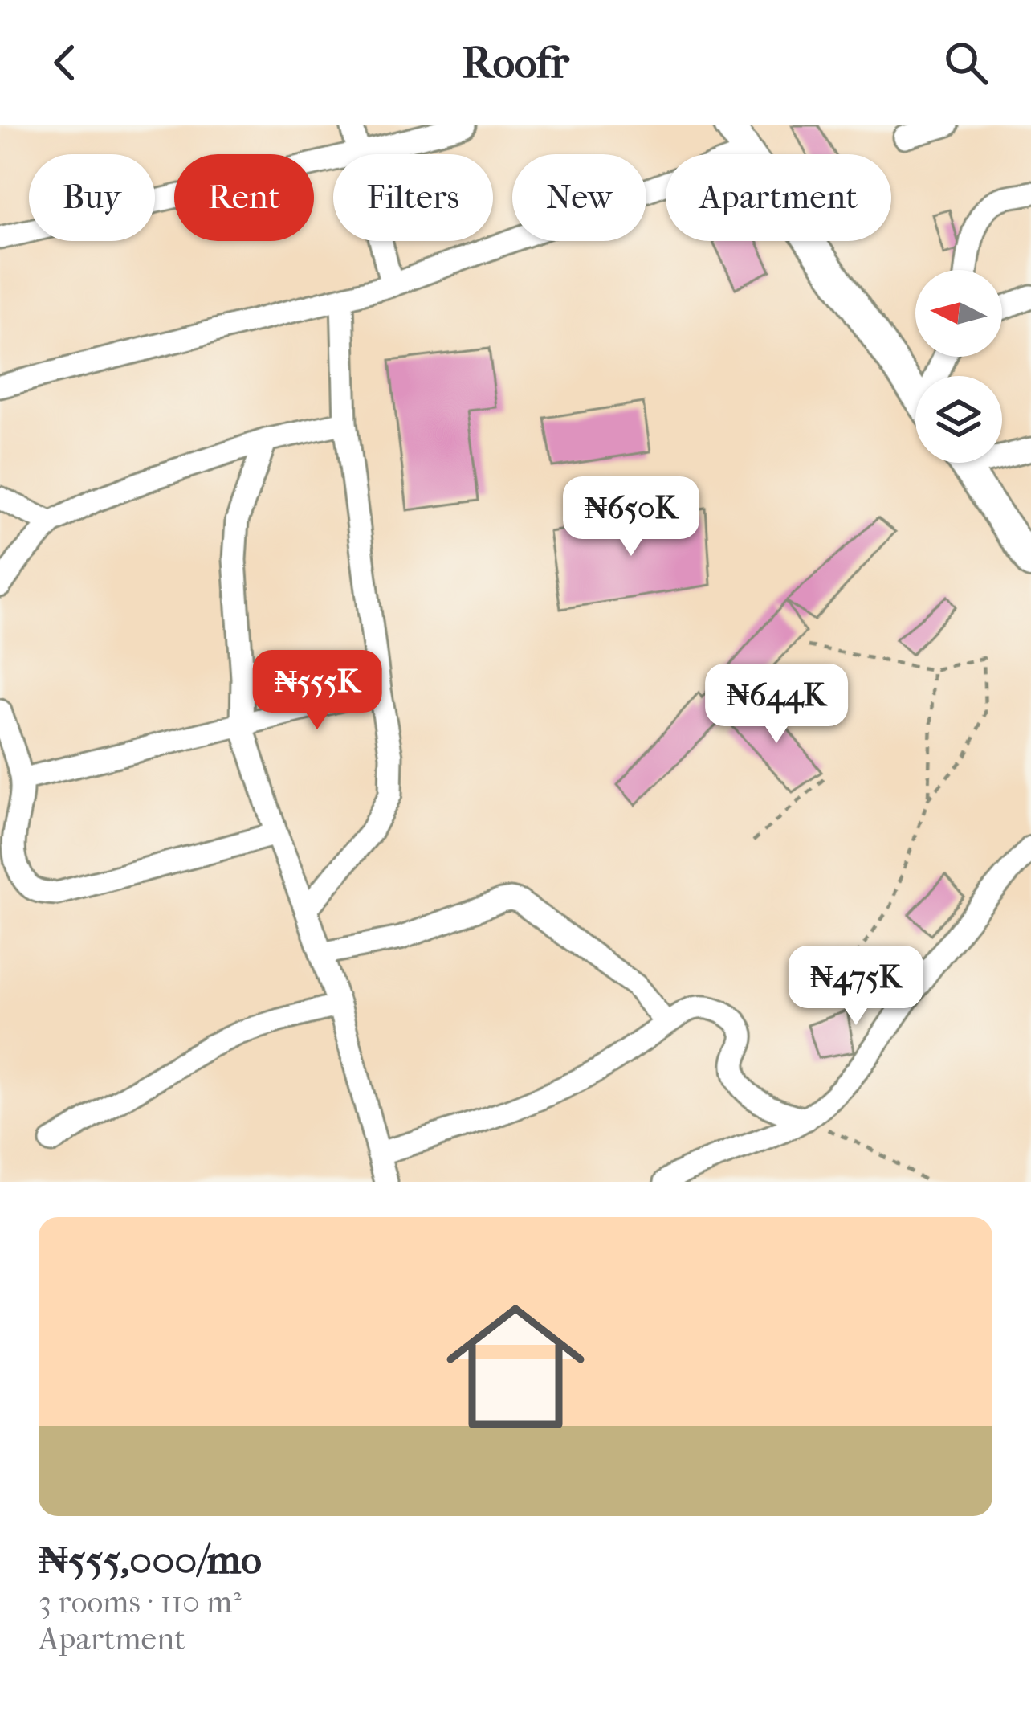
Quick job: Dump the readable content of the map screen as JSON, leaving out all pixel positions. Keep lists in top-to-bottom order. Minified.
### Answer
{"north":"left","page":{"header":"Roofr","chip":["Buy","Rent","Filters","New","Apartment"],"price":["₦650K","₦555K","₦644K","₦475K"],"list":[{"name":"₦555,000/mo","note":"3 rooms · 110 m² · Apartment"}]}}
